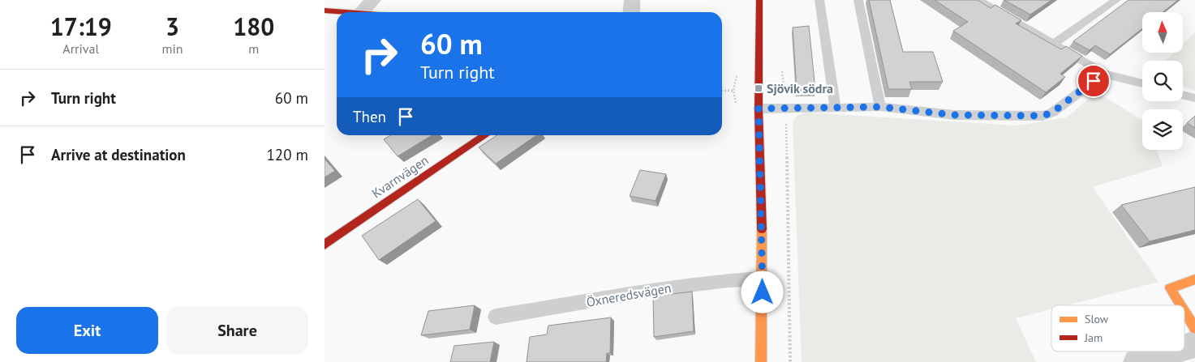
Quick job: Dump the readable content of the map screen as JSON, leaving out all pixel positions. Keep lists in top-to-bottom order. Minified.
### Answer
{"streets":{"street":["Kvarnvägen"],"lane":["Öxneredsvägen"]},"places":{"transit":["Sjövik södra"]},"legend":["Slow","Jam"],"north":"top","page":{"eta":["17:19","Arrival","3","min","180","m"],"turn":["60 m","Turn right"],"list":[{"name":"Turn right","value":"60 m"},{"name":"Arrive at destination","value":"120 m"}],"then":"Then","buttons":["Exit","Share"]}}
